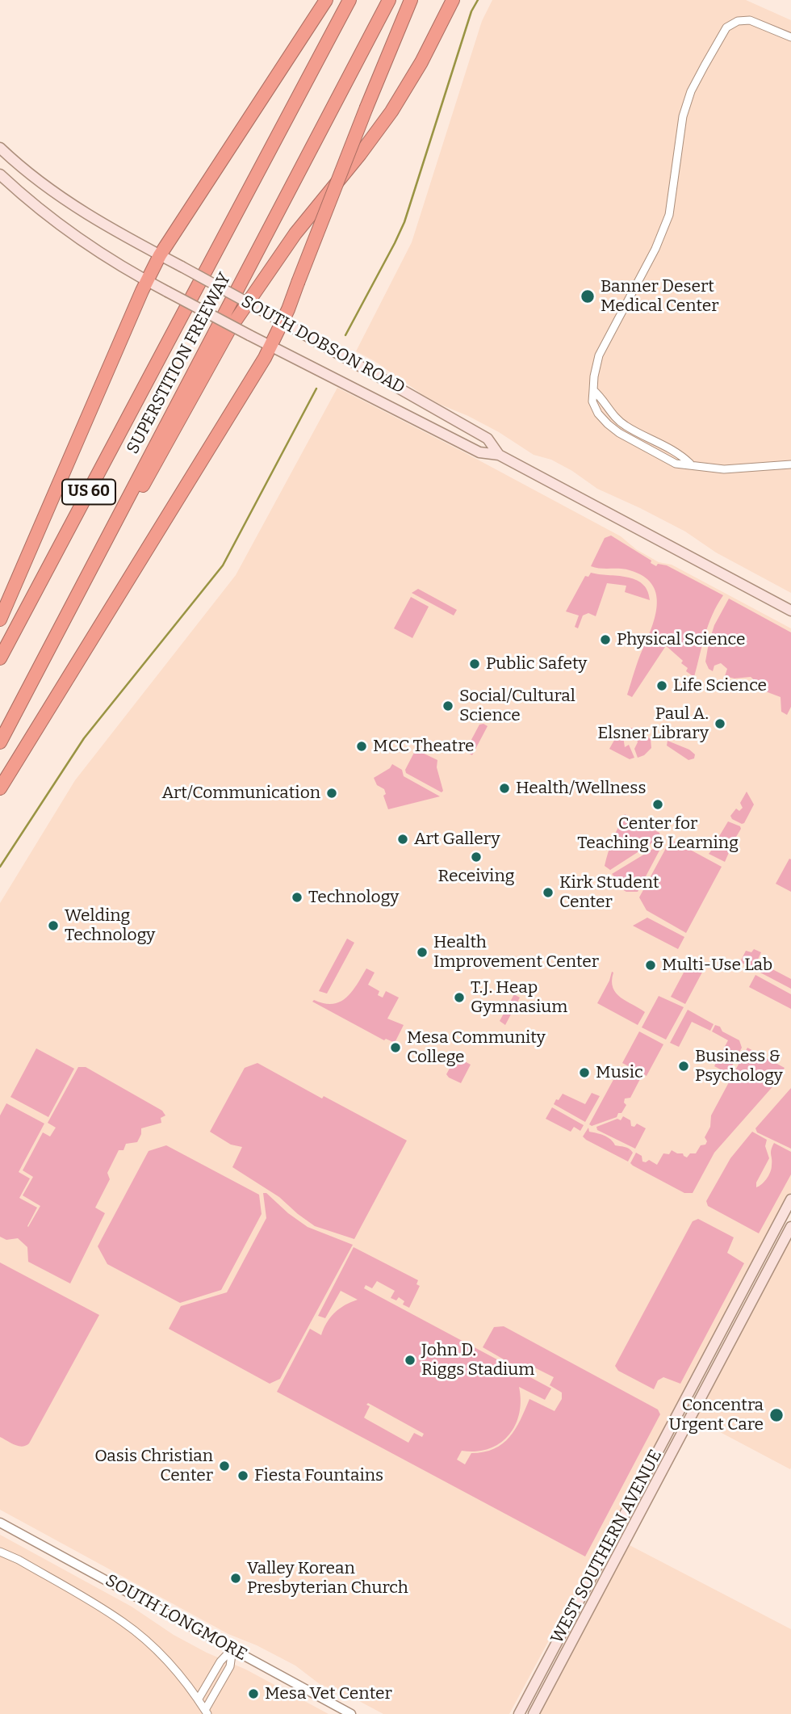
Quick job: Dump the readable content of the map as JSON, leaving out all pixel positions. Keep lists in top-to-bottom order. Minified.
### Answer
{"streets":{"highway":["SUPERSTITION FREEWAY","US 60"],"main road":["SOUTH DOBSON ROAD","WEST SOUTHERN AVENUE"],"street":["SOUTH LONGMORE"]},"places":["Banner Desert Medical Center","Physical Science","Public Safety","Life Science","Social/Cultural Science","Paul A. Elsner Library","MCC Theatre","Health/Wellness","Art/Communication","Center for Teaching & Learning","Art Gallery","Receiving","Kirk Student Center","Technology","Welding Technology","Health Improvement Center","Multi-Use Lab","T.J. Heap Gymnasium","Mesa Community College","Business & Psychology","Music","John D. Riggs Stadium","Concentra Urgent Care","Oasis Christian Center","Fiesta Fountains","Valley Korean Presbyterian Church","Mesa Vet Center"]}
